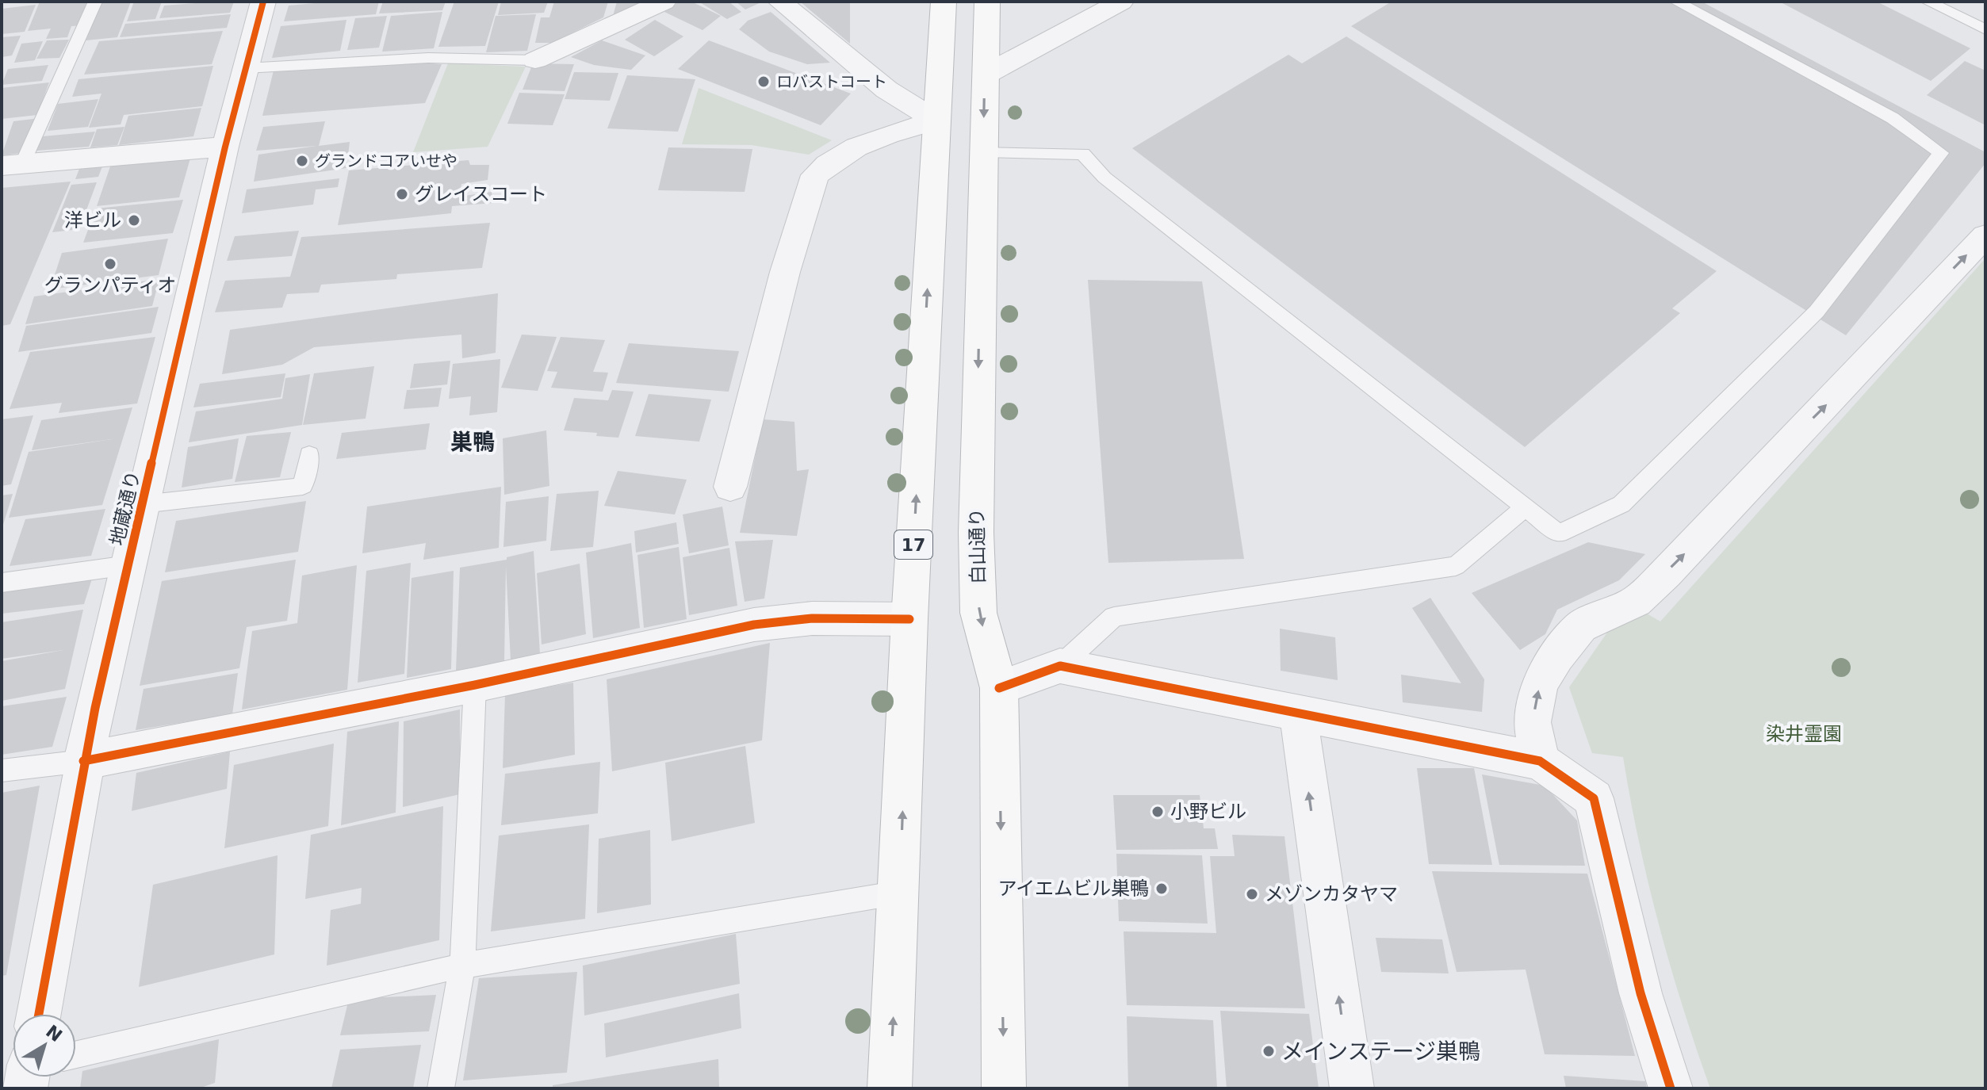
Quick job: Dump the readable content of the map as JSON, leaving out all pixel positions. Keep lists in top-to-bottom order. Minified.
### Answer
{"streets":{"highway":["17","白山通り"],"street":["地蔵通り"]},"districts":["巣鴨"],"parks":["染井霊園"],"places":["ロバストコート","グランドコアいせや","グレイスコート","洋ビル","グランパティオ","小野ビル","アイエムビル巣鴨","メゾンカタヤマ","メインステージ巣鴨"],"north":"top right"}
